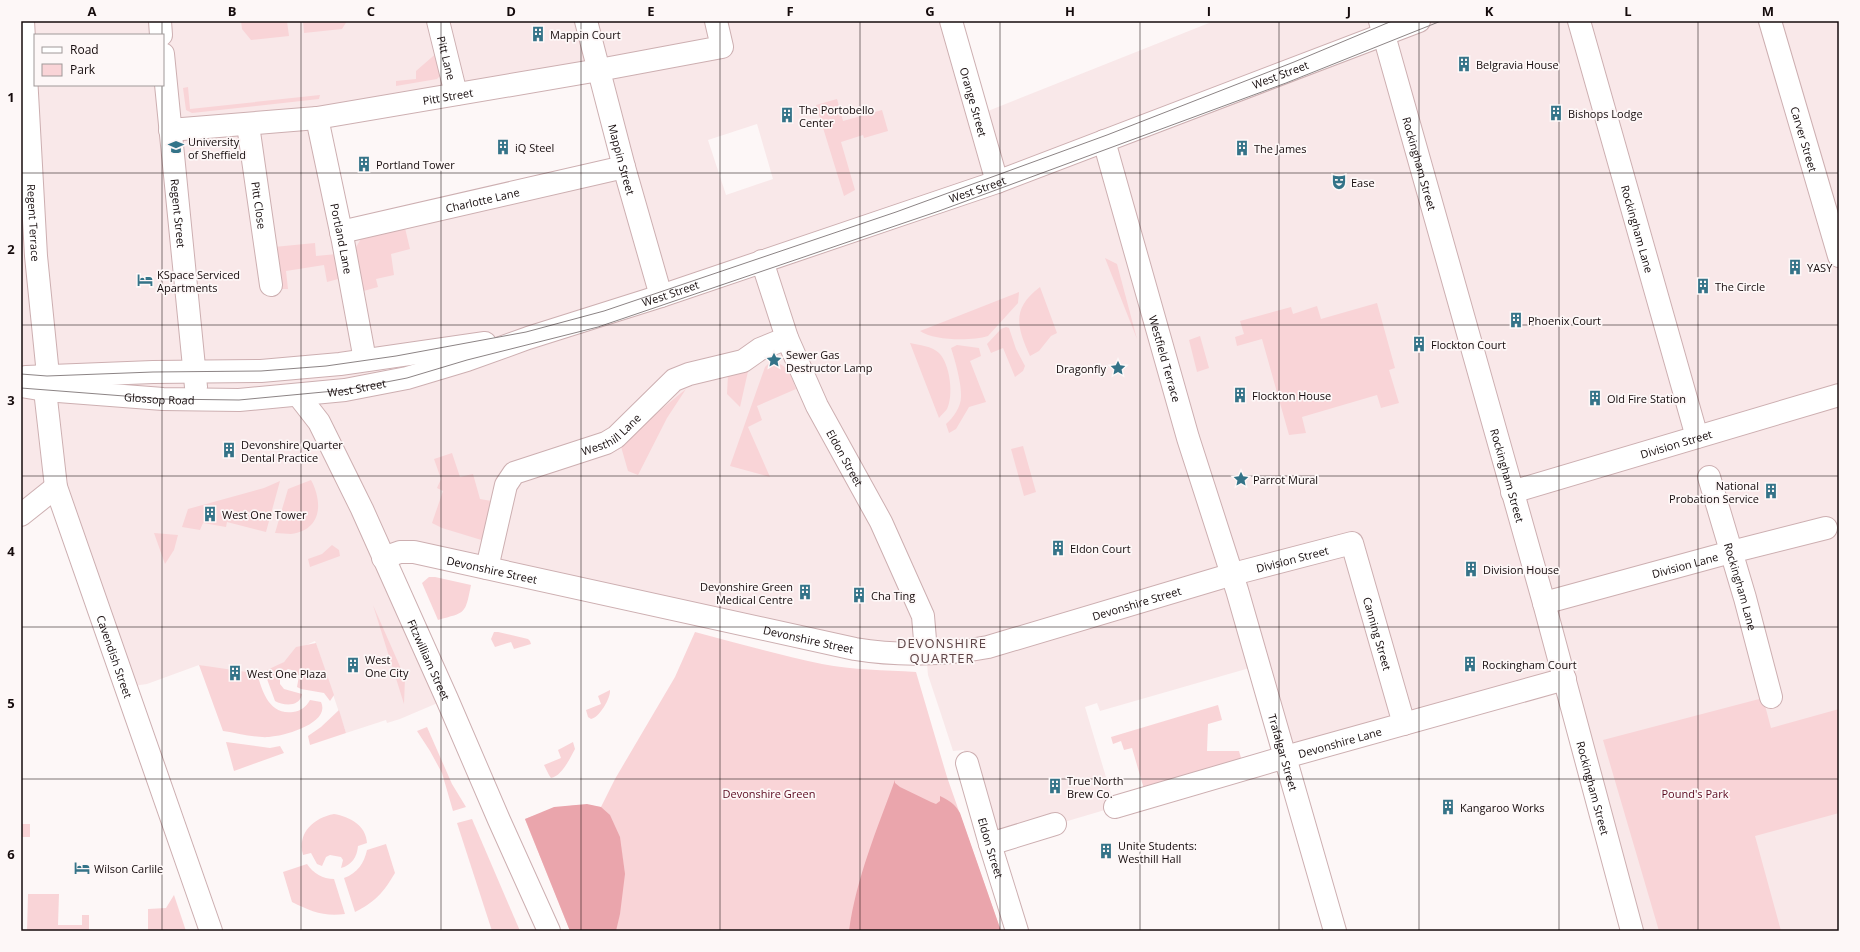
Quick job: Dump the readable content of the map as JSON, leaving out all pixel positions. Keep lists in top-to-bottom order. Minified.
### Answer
{"streets":{"street":["Pitt Lane","West Street","Pitt Street","Orange Street","Carver Street","Mappin Street","Rockingham Street","Charlotte Lane","Pitt Close","Regent Street","Regent Terrace","Rockingham Lane","Portland Lane","Westfield Terrace","Glossop Road","Westhill Lane","Division Street","Eldon Street","Division Lane","Devonshire Street","Canning Street","Cavendish Street","Fitzwilliam Street","Devonshire Lane","Trafalgar Street"]},"crossings":[["Pitt Lane","Pitt Street"],["West Street","Orange Street"],["West Street","Mappin Street"],["West Street","Rockingham Street"],["West Street","Portland Lane"],["West Street","Westfield Terrace"],["West Street","Glossop Road"],["West Street","Eldon Street"],["West Street","Fitzwilliam Street"],["Pitt Street","Mappin Street"],["Pitt Street","Pitt Close"],["Pitt Street","Regent Street"],["Pitt Street","Portland Lane"],["Mappin Street","Charlotte Lane"],["Rockingham Street","Division Street"],["Rockingham Street","Division Lane"],["Rockingham Street","Devonshire Lane"],["Charlotte Lane","Portland Lane"],["Regent Street","Glossop Road"],["Regent Terrace","Glossop Road"],["Regent Terrace","Cavendish Street"],["Rockingham Lane","Division Street"],["Rockingham Lane","Division Lane"],["Westfield Terrace","Division Street"],["Westfield Terrace","Devonshire Street"],["Westfield Terrace","Trafalgar Street"],["Glossop Road","Cavendish Street"],["Glossop Road","Fitzwilliam Street"],["Westhill Lane","Eldon Street"],["Westhill Lane","Devonshire Street"],["Division Street","Devonshire Street"],["Division Street","Canning Street"],["Division Street","Trafalgar Street"],["Eldon Street","Devonshire Street"],["Devonshire Street","Fitzwilliam Street"],["Devonshire Street","Trafalgar Street"],["Canning Street","Devonshire Lane"],["Devonshire Lane","Trafalgar Street"]],"districts":["DEVONSHIRE QUARTER"],"parks":["Devonshire Green","Pound's Park"],"places":{"building":["Mappin Court","Belgravia House","Bishops Lodge","The Portobello Center","iQ Steel","The James","Portland Tower","YASY","The Circle","Phoenix Court","Flockton Court","Flockton House","Old Fire Station","Devonshire Quarter Dental Practice","National Probation Service","West One Tower","Eldon Court","Division House","Devonshire Green Medical Centre","Cha Ting","Rockingham Court","West One City","West One Plaza","True North Brew Co.","Kangaroo Works","Unite Students: Westhill Hall"],"school or university":["University of Sheffield"],"theatre":["Ease"],"hotel":["KSpace Serviced Apartments","Wilson Carlile"],"place":["Sewer Gas Destructor Lamp","Dragonfly","Parrot Mural"]},"legend":["Road","Park"],"grid":{"columns":["A","B","C","D","E","F","G","H","I","J","K","L","M"],"rows":["1","2","3","4","5","6"]}}
